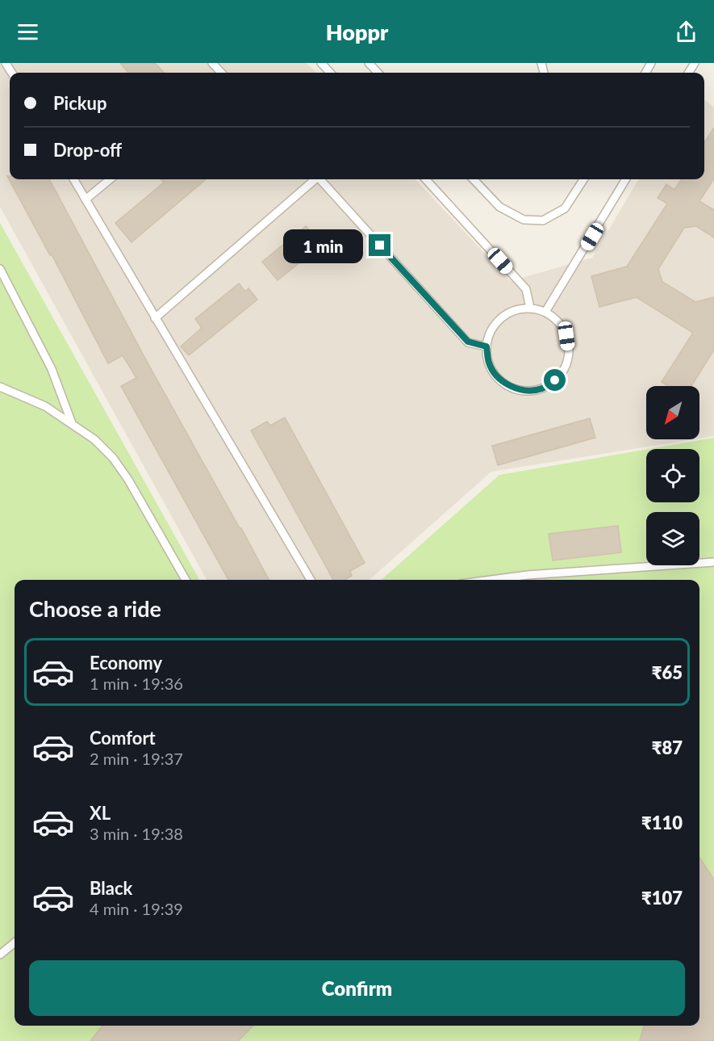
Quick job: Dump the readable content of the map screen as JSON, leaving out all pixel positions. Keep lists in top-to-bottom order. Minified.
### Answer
{"north":"bottom left","page":{"header":"Hoppr","banner":["Pickup","Drop-off"],"bubble":"1 min","heading":"Choose a ride","list":[{"name":"Economy","note":"1 min · 19:36","value":"₹65"},{"name":"Comfort","note":"2 min · 19:37","value":"₹87"},{"name":"XL","note":"3 min · 19:38","value":"₹110"},{"name":"Black","note":"4 min · 19:39","value":"₹107"}],"buttons":"Confirm"}}
